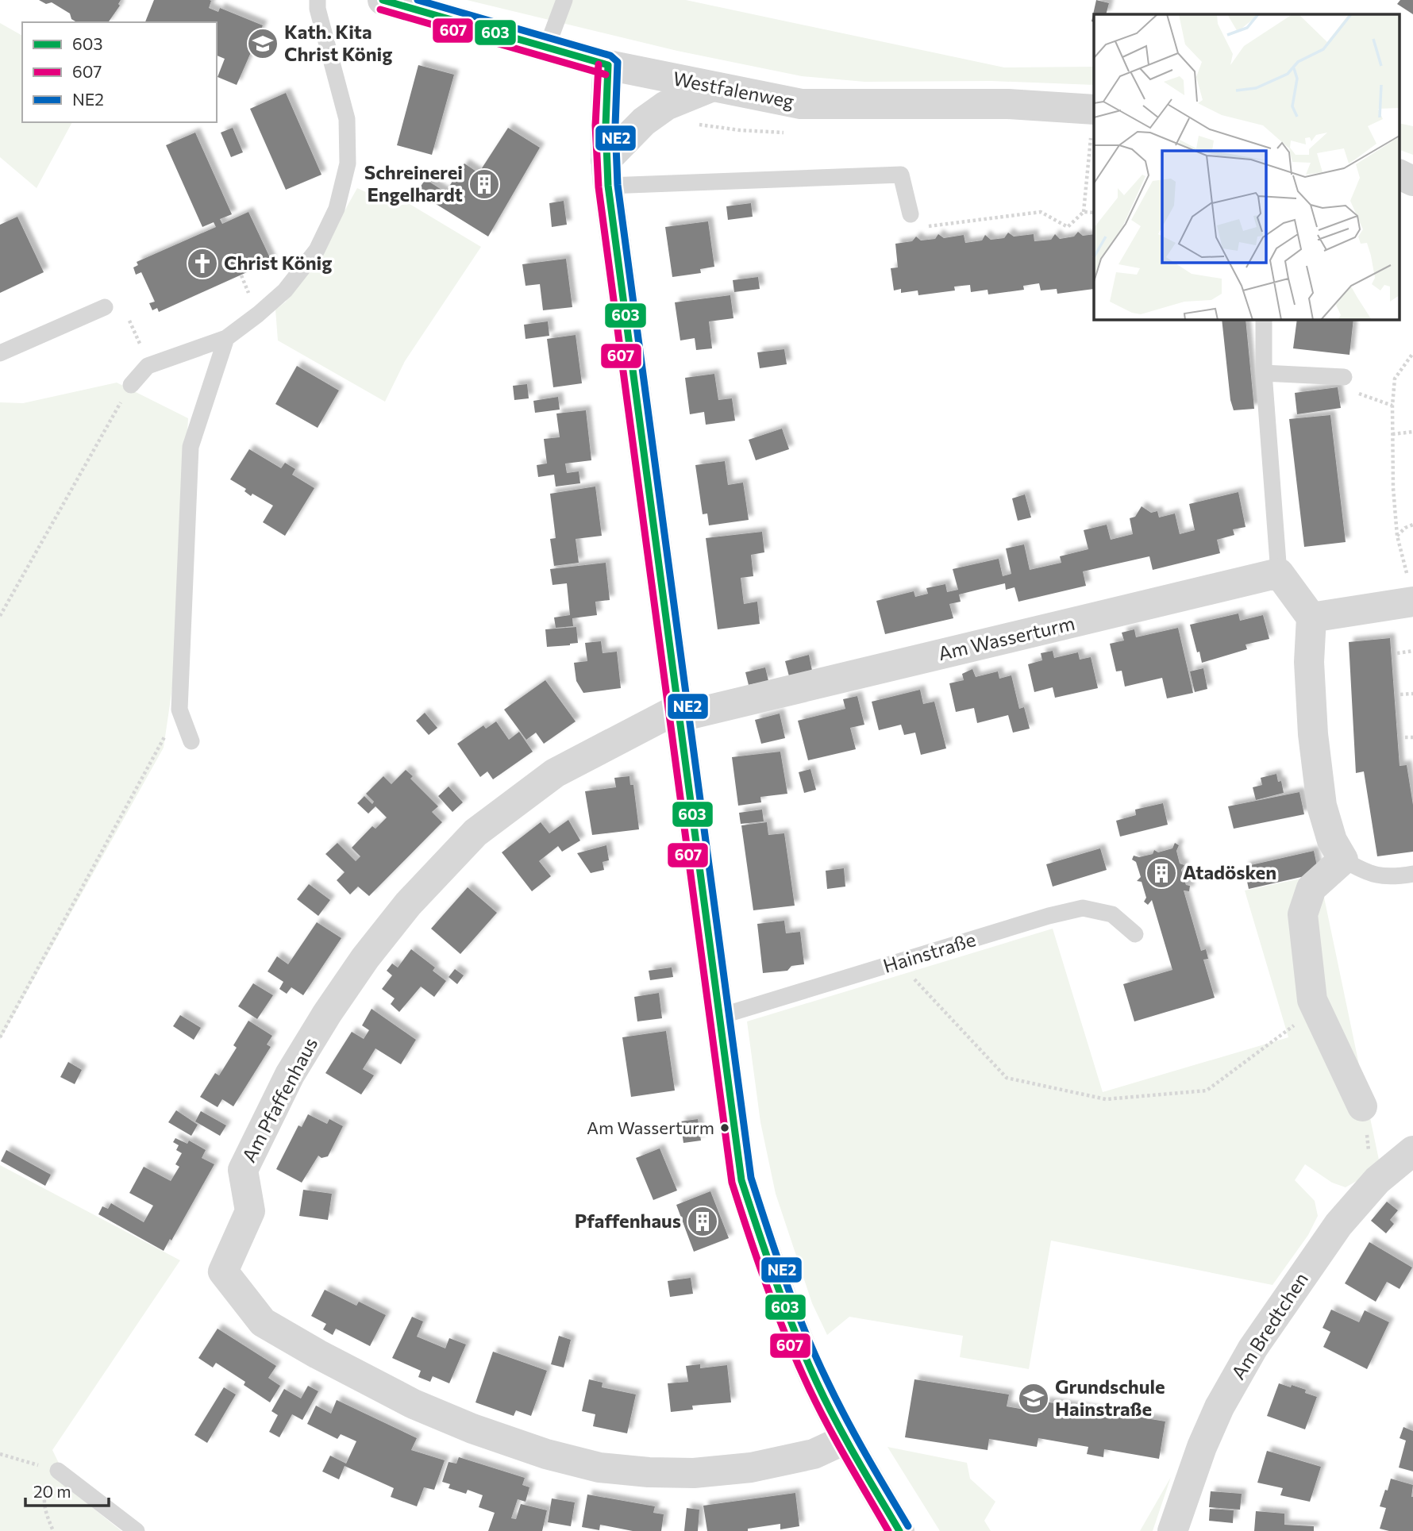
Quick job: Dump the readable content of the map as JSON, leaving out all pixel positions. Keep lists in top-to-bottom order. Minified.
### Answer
{"streets":{"street":["Westfalenweg","Am Wasserturm","Am Pfaffenhaus","Am Bredtchen"],"lane":["Hainstraße"]},"crossings":[["Am Wasserturm","Am Pfaffenhaus"]],"places":{"school or university":["Kath. Kita Christ König","Grundschule Hainstraße"],"building":["Schreinerei Engelhardt","Atadösken","Pfaffenhaus"],"church":["Christ König"],"other":["Am Wasserturm"]},"lines":["transit line 603","transit line NE2","transit line 607"],"legend":["603","607","NE2"],"scale_bar":"20 m"}
